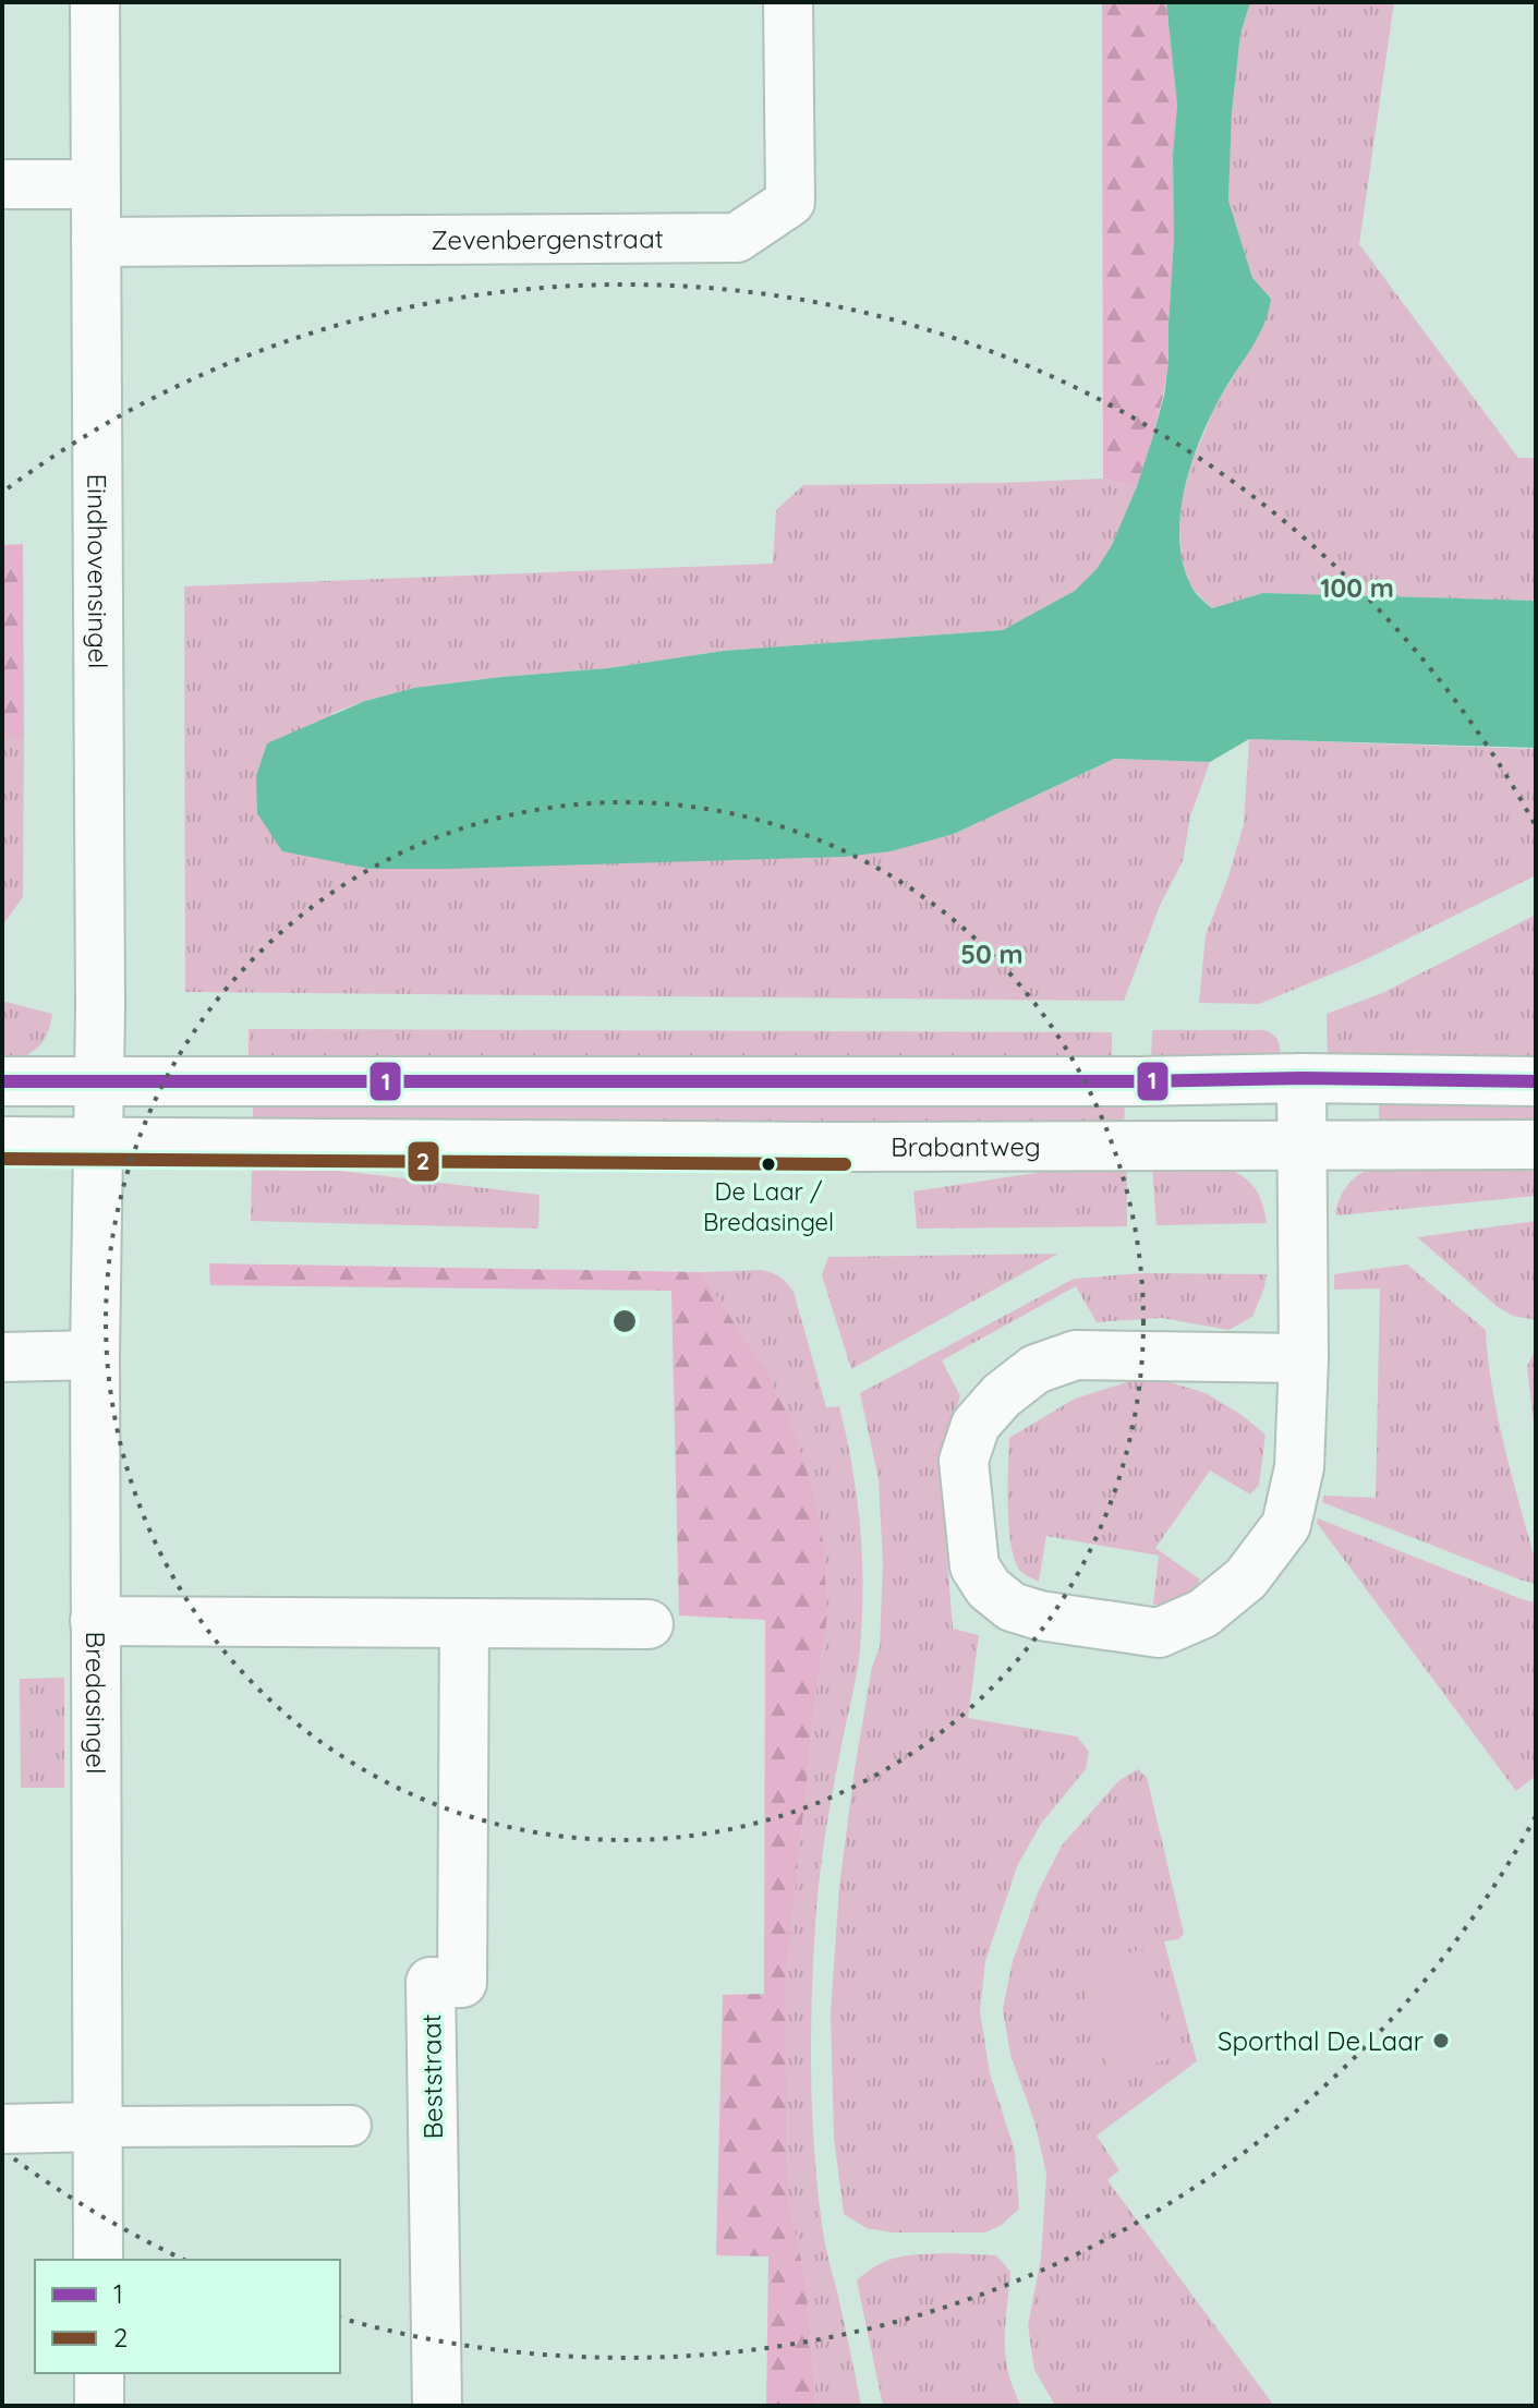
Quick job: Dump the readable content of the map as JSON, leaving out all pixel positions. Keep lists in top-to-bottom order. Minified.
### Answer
{"streets":{"street":["Zevenbergenstraat","Eindhovensingel","Brabantweg","Bredasingel","Beststraat"]},"crossings":[["Zevenbergenstraat","Eindhovensingel"],["Eindhovensingel","Brabantweg"],["Eindhovensingel","Bredasingel"],["Brabantweg","Bredasingel"]],"places":["De Laar / Bredasingel","Sporthal De Laar"],"lines":["transit line 1","transit line 2"],"legend":["1","2"],"rings":["100 m","50 m"]}
